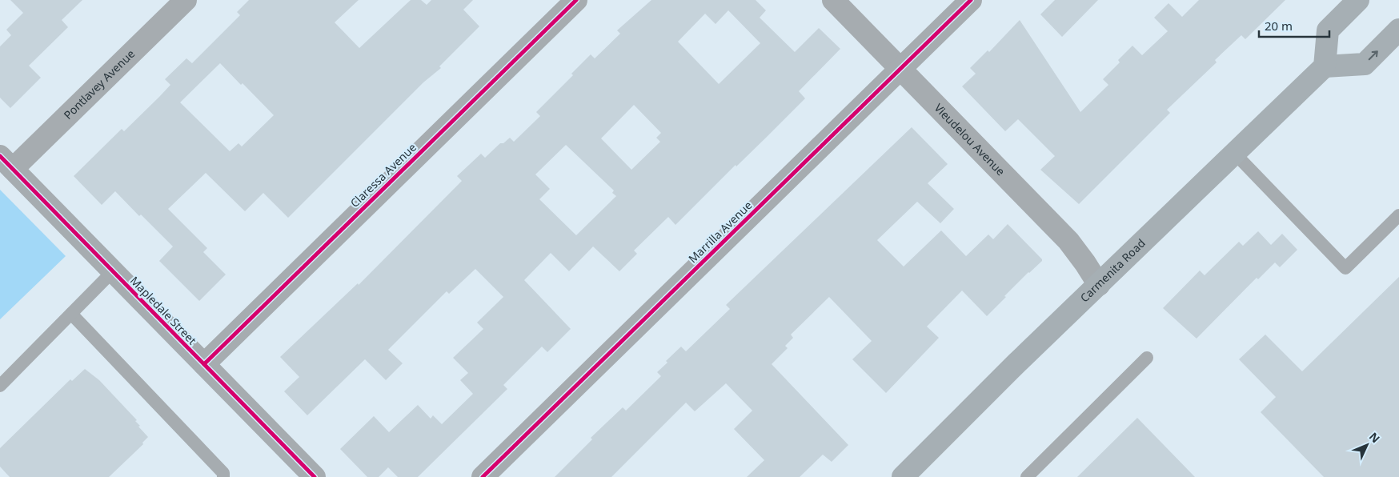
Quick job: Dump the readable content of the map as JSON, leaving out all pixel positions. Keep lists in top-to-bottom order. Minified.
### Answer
{"streets":{"main road":["Carmenita Road"],"street":["Pontlavey Avenue","Vieudelou Avenue","Claressa Avenue","Marrilla Avenue","Mapledale Street"]},"crossings":[["Pontlavey Avenue","Mapledale Street"],["Vieudelou Avenue","Marrilla Avenue"],["Vieudelou Avenue","Carmenita Road"],["Claressa Avenue","Mapledale Street"]],"scale_bar":"20 m","north":"top right"}
